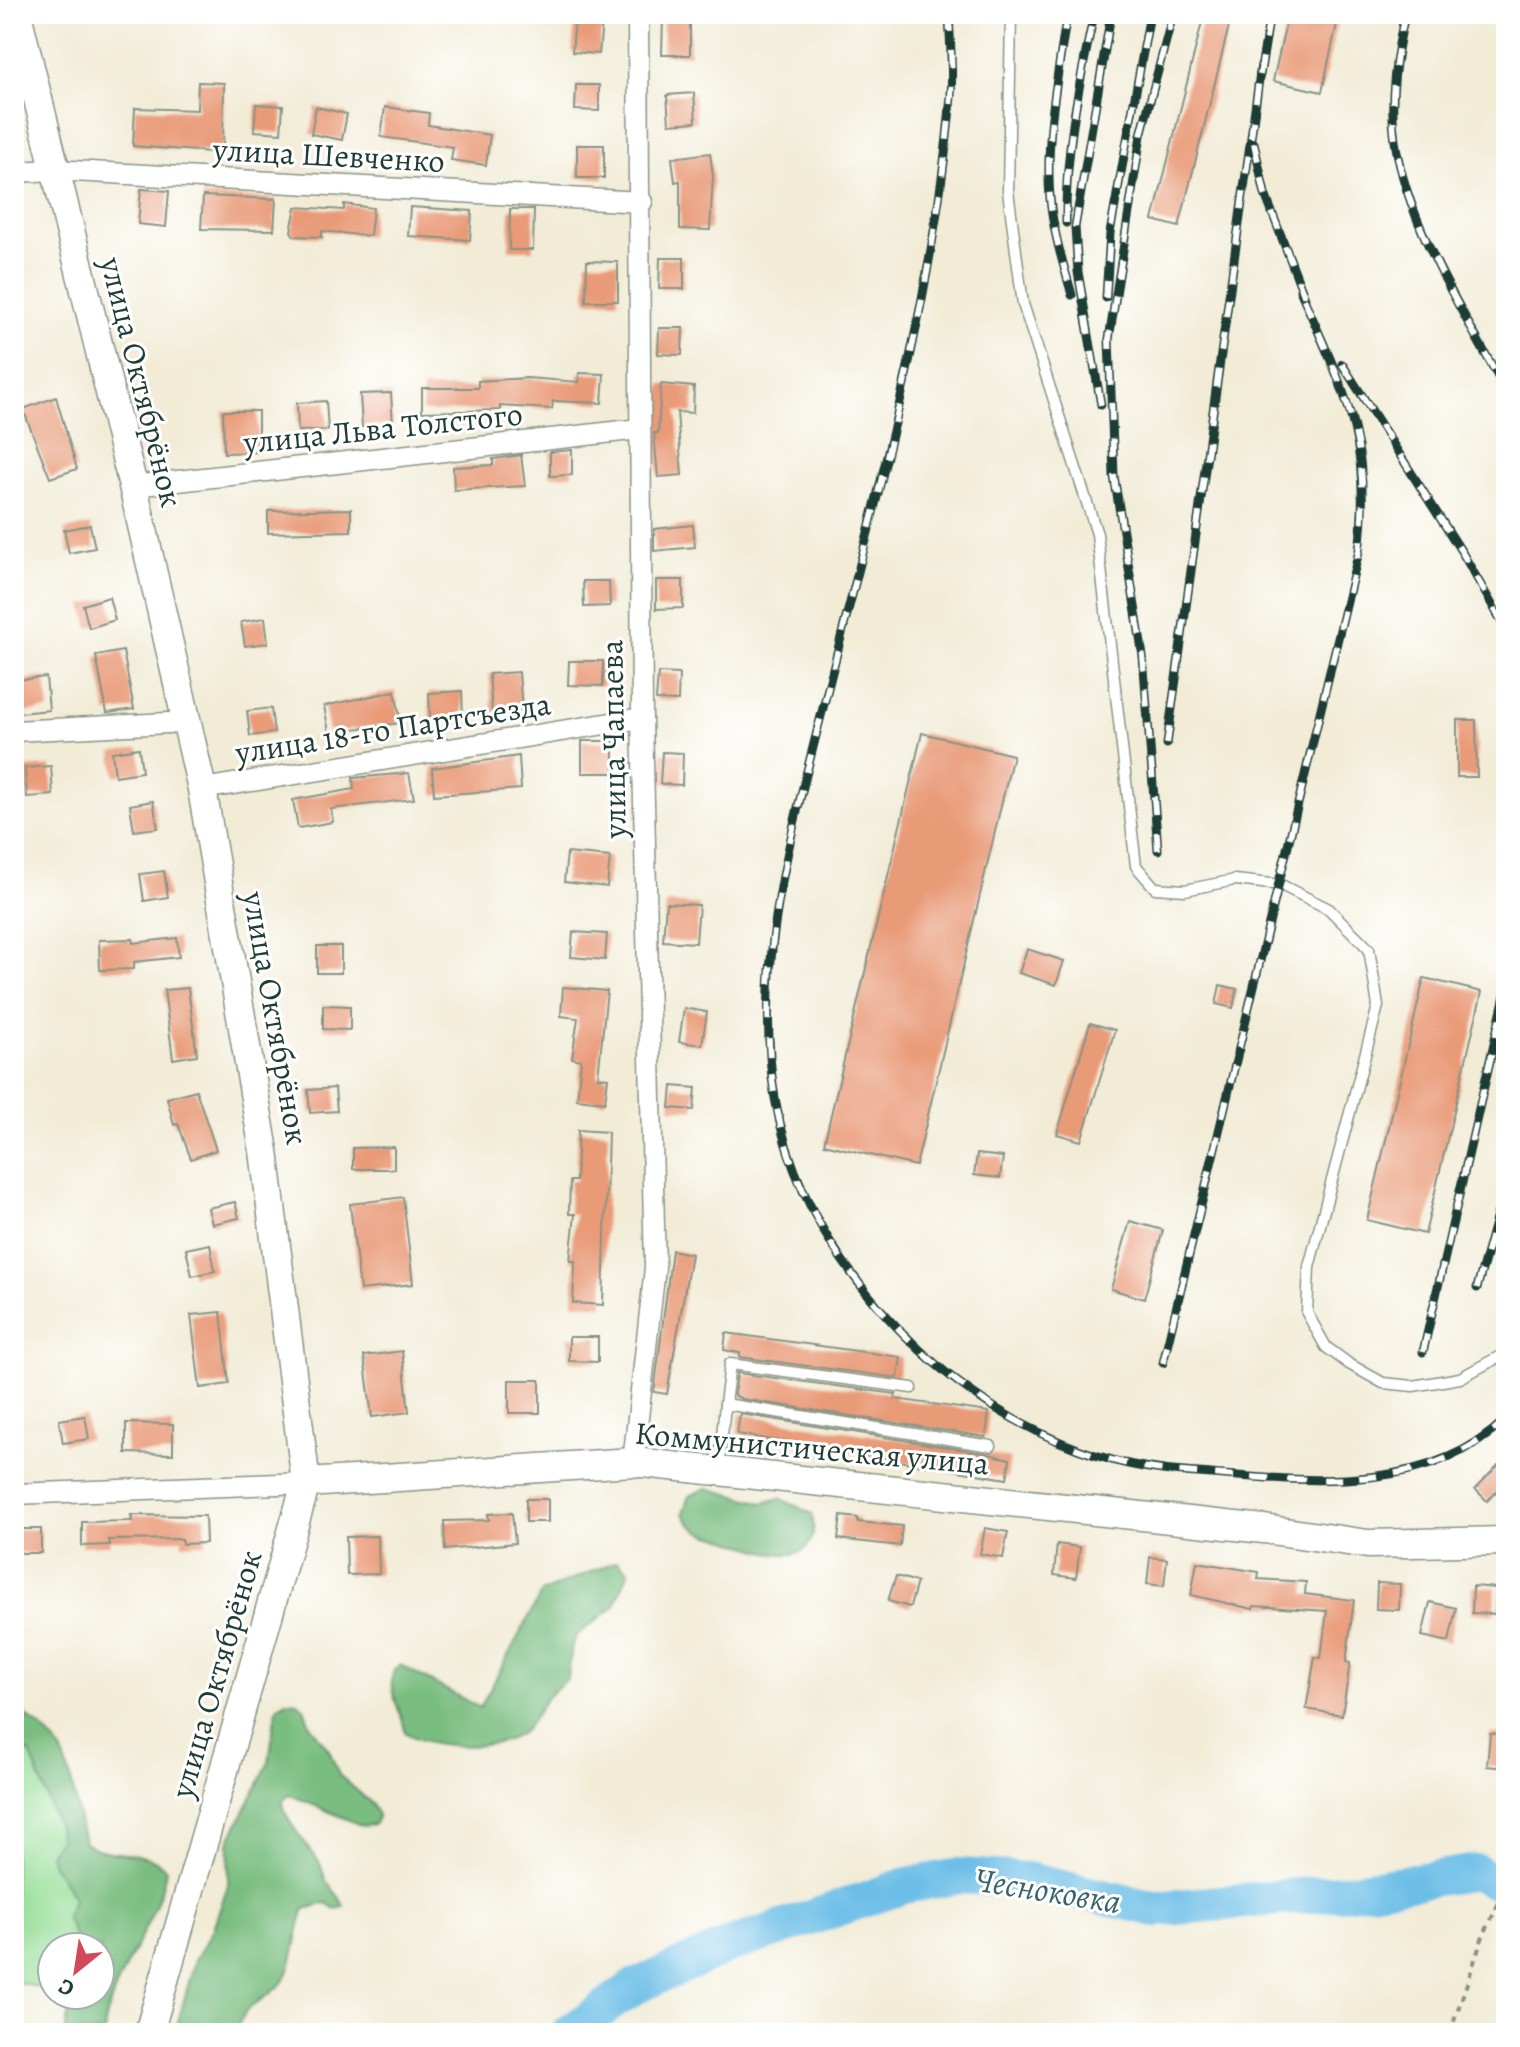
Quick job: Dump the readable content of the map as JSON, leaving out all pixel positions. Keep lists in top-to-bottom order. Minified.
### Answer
{"streets":{"street":["улица Шевченко","улица Октябрёнок","улица Льва Толстого","улица 18-го Партсъезда","улица Чапаева","Коммунистическая улица"]},"crossings":[["улица Шевченко","улица Октябрёнок"],["улица Шевченко","улица Чапаева"],["улица Октябрёнок","улица Льва Толстого"],["улица Октябрёнок","улица 18-го Партсъезда"],["улица Октябрёнок","Коммунистическая улица"],["улица Льва Толстого","улица Чапаева"],["улица 18-го Партсъезда","улица Чапаева"],["улица Чапаева","Коммунистическая улица"]],"water":["Чесноковка"],"north":"bottom left"}
